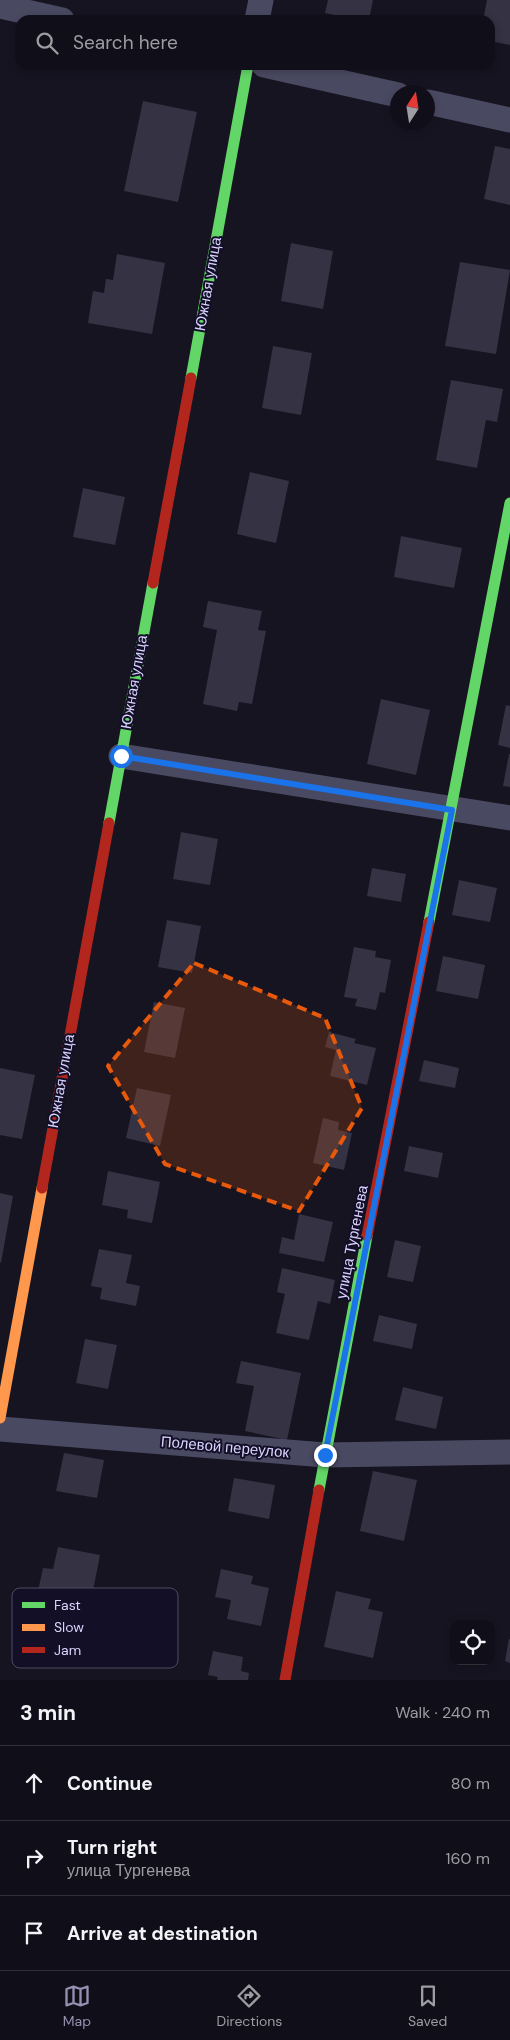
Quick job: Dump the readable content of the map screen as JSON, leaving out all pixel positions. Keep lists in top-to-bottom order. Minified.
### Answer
{"streets":{"street":["Южная улица","улица Тургенева","Полевой переулок"]},"crossings":[["улица Тургенева","Полевой переулок"]],"legend":["Fast","Slow","Jam"],"north":"top","page":{"search":"Search here","heading":["3 min","Walk · 240 m"],"list":[["Continue","80 m"],["Turn right","улица Тургенева","160 m"],"Arrive at destination"],"nav":["Map","Directions","Saved"]}}
